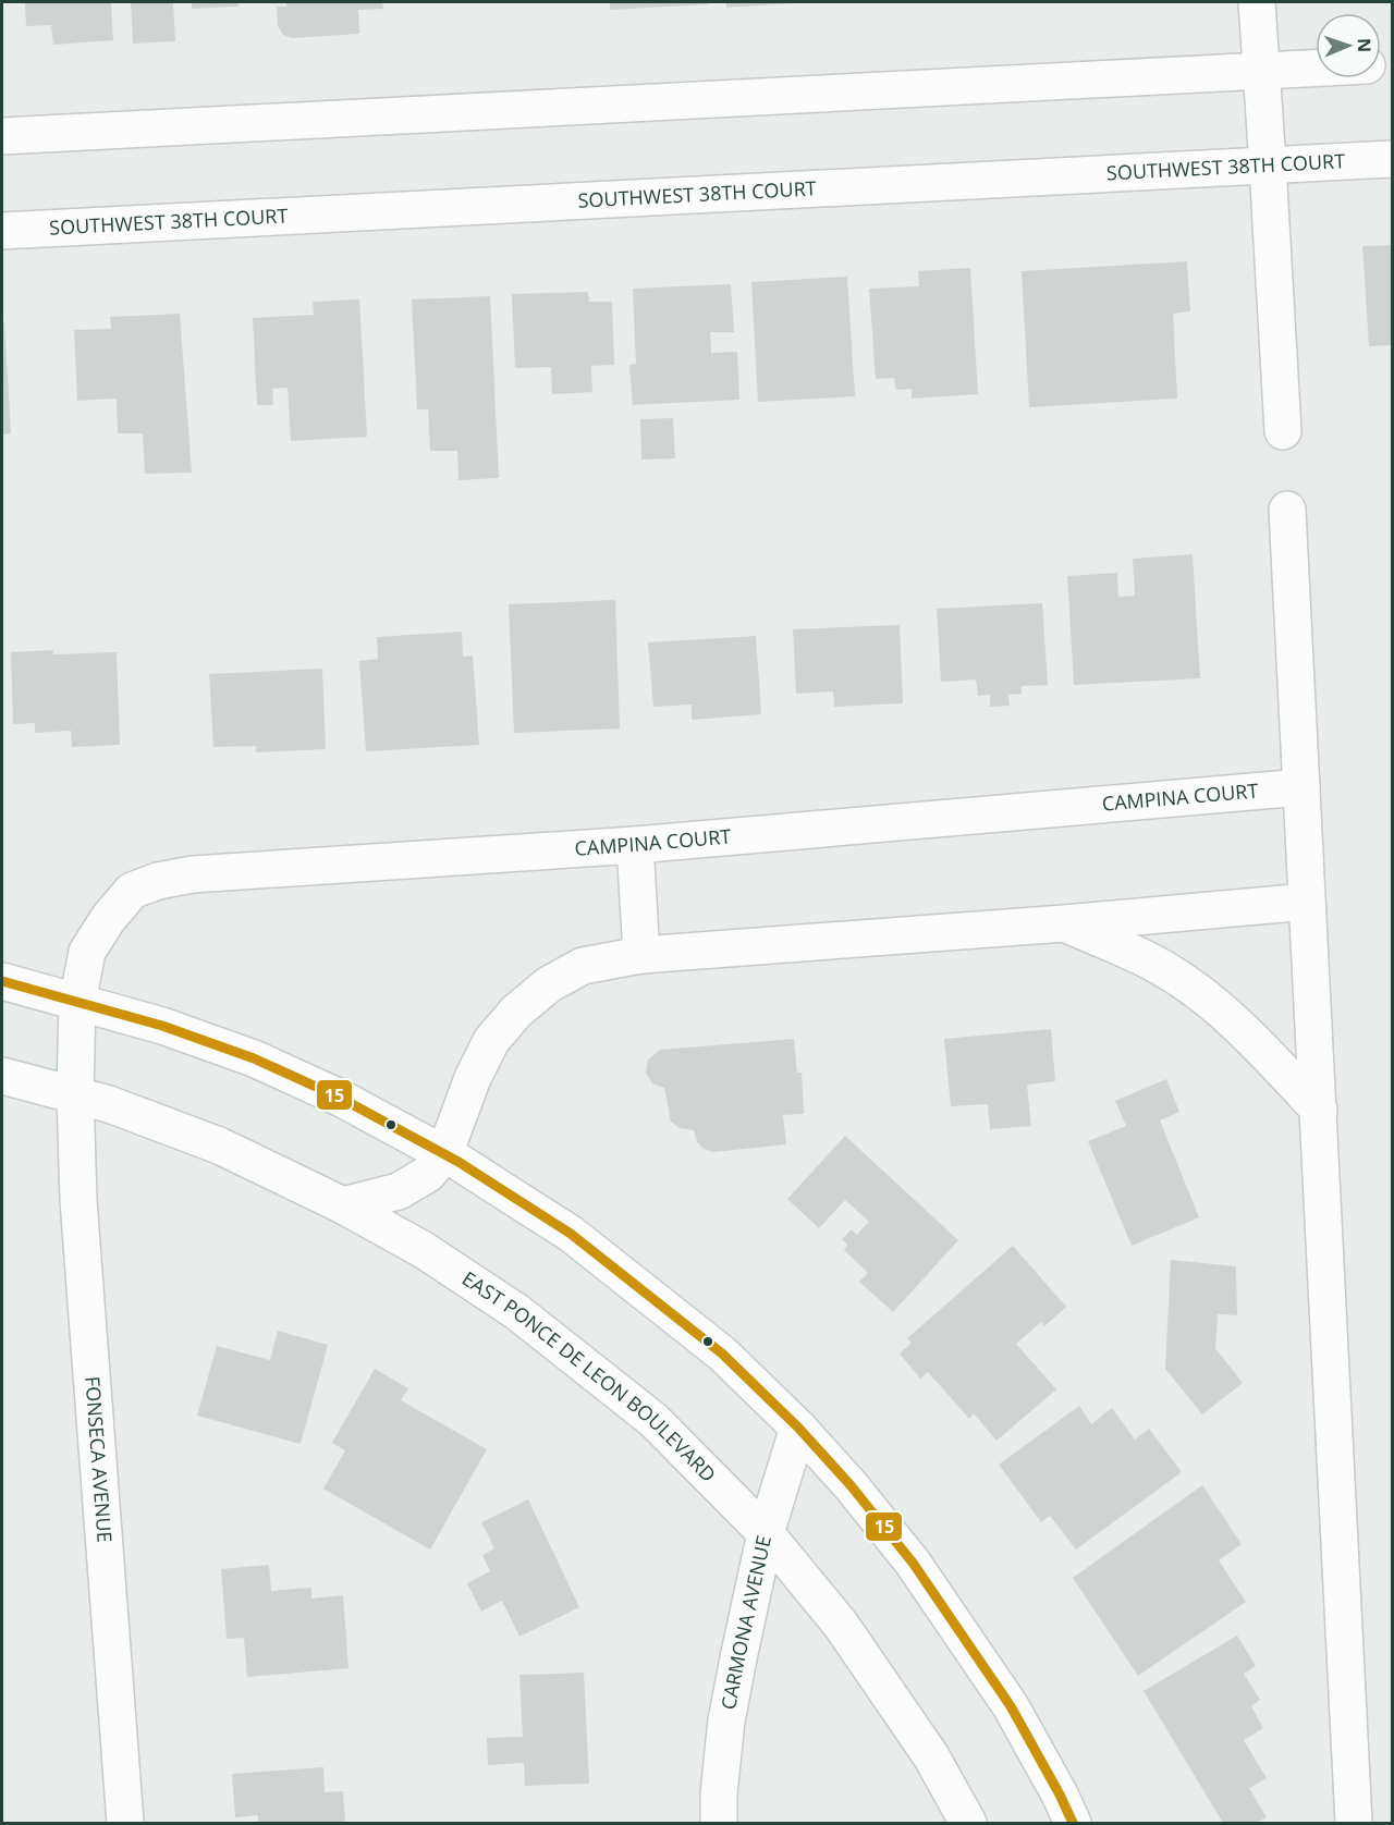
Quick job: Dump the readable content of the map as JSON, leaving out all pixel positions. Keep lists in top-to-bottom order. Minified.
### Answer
{"streets":{"street":["SOUTHWEST 38TH COURT","CAMPINA COURT","EAST PONCE DE LEON BOULEVARD","FONSECA AVENUE","CARMONA AVENUE"]},"crossings":[["CAMPINA COURT","EAST PONCE DE LEON BOULEVARD"],["CAMPINA COURT","FONSECA AVENUE"],["EAST PONCE DE LEON BOULEVARD","FONSECA AVENUE"],["EAST PONCE DE LEON BOULEVARD","CARMONA AVENUE"]],"lines":["transit line 15"],"north":"right"}
